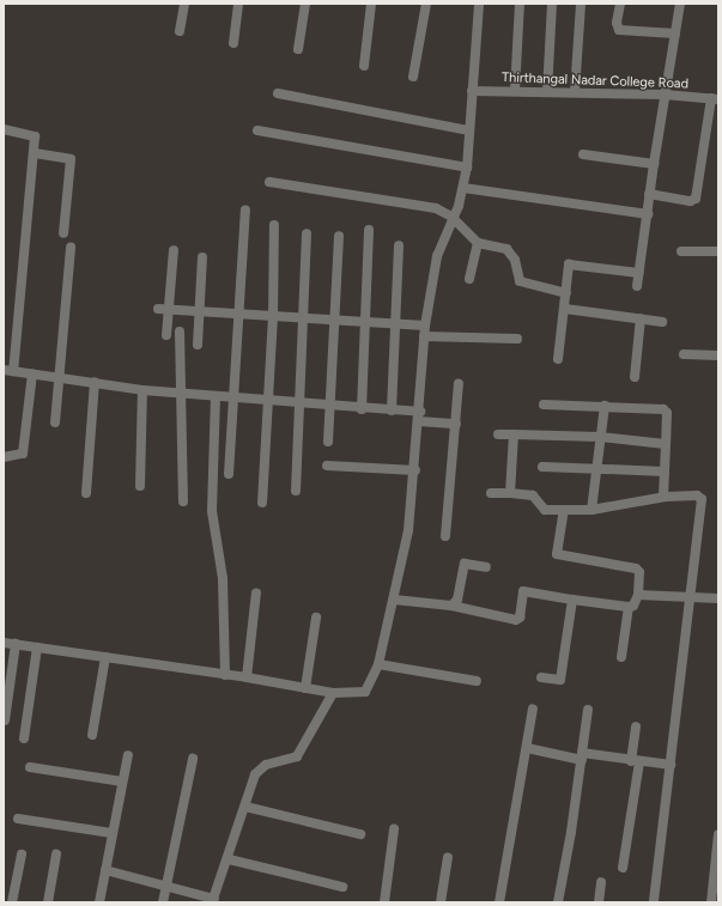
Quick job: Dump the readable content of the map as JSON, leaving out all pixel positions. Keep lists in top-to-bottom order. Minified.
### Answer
{"streets":{"street":["Thirthangal Nadar College Road"]}}
